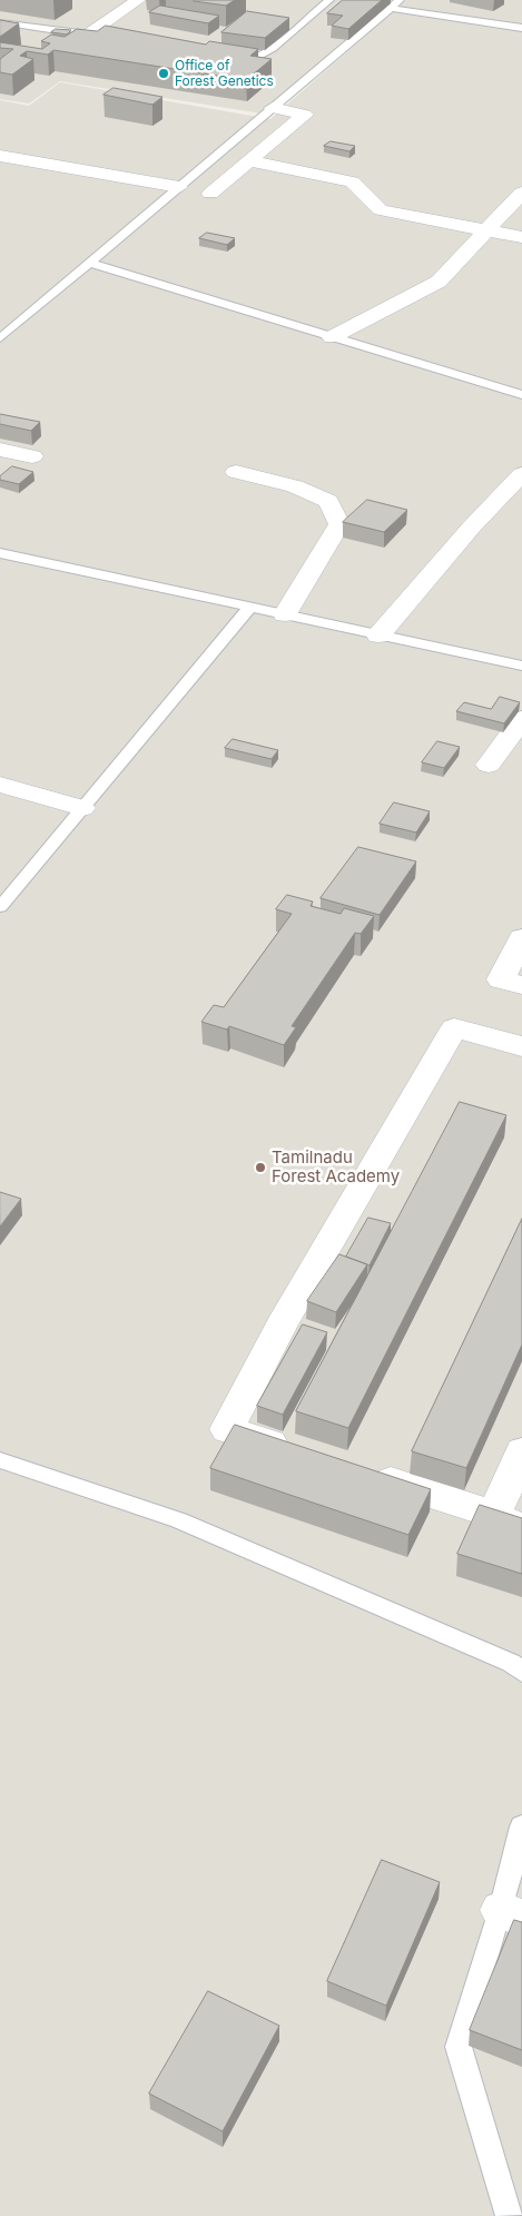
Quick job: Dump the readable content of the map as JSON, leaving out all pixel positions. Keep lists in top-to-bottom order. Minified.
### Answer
{"places":["Office of Forest Genetics","Tamilnadu Forest Academy"]}
